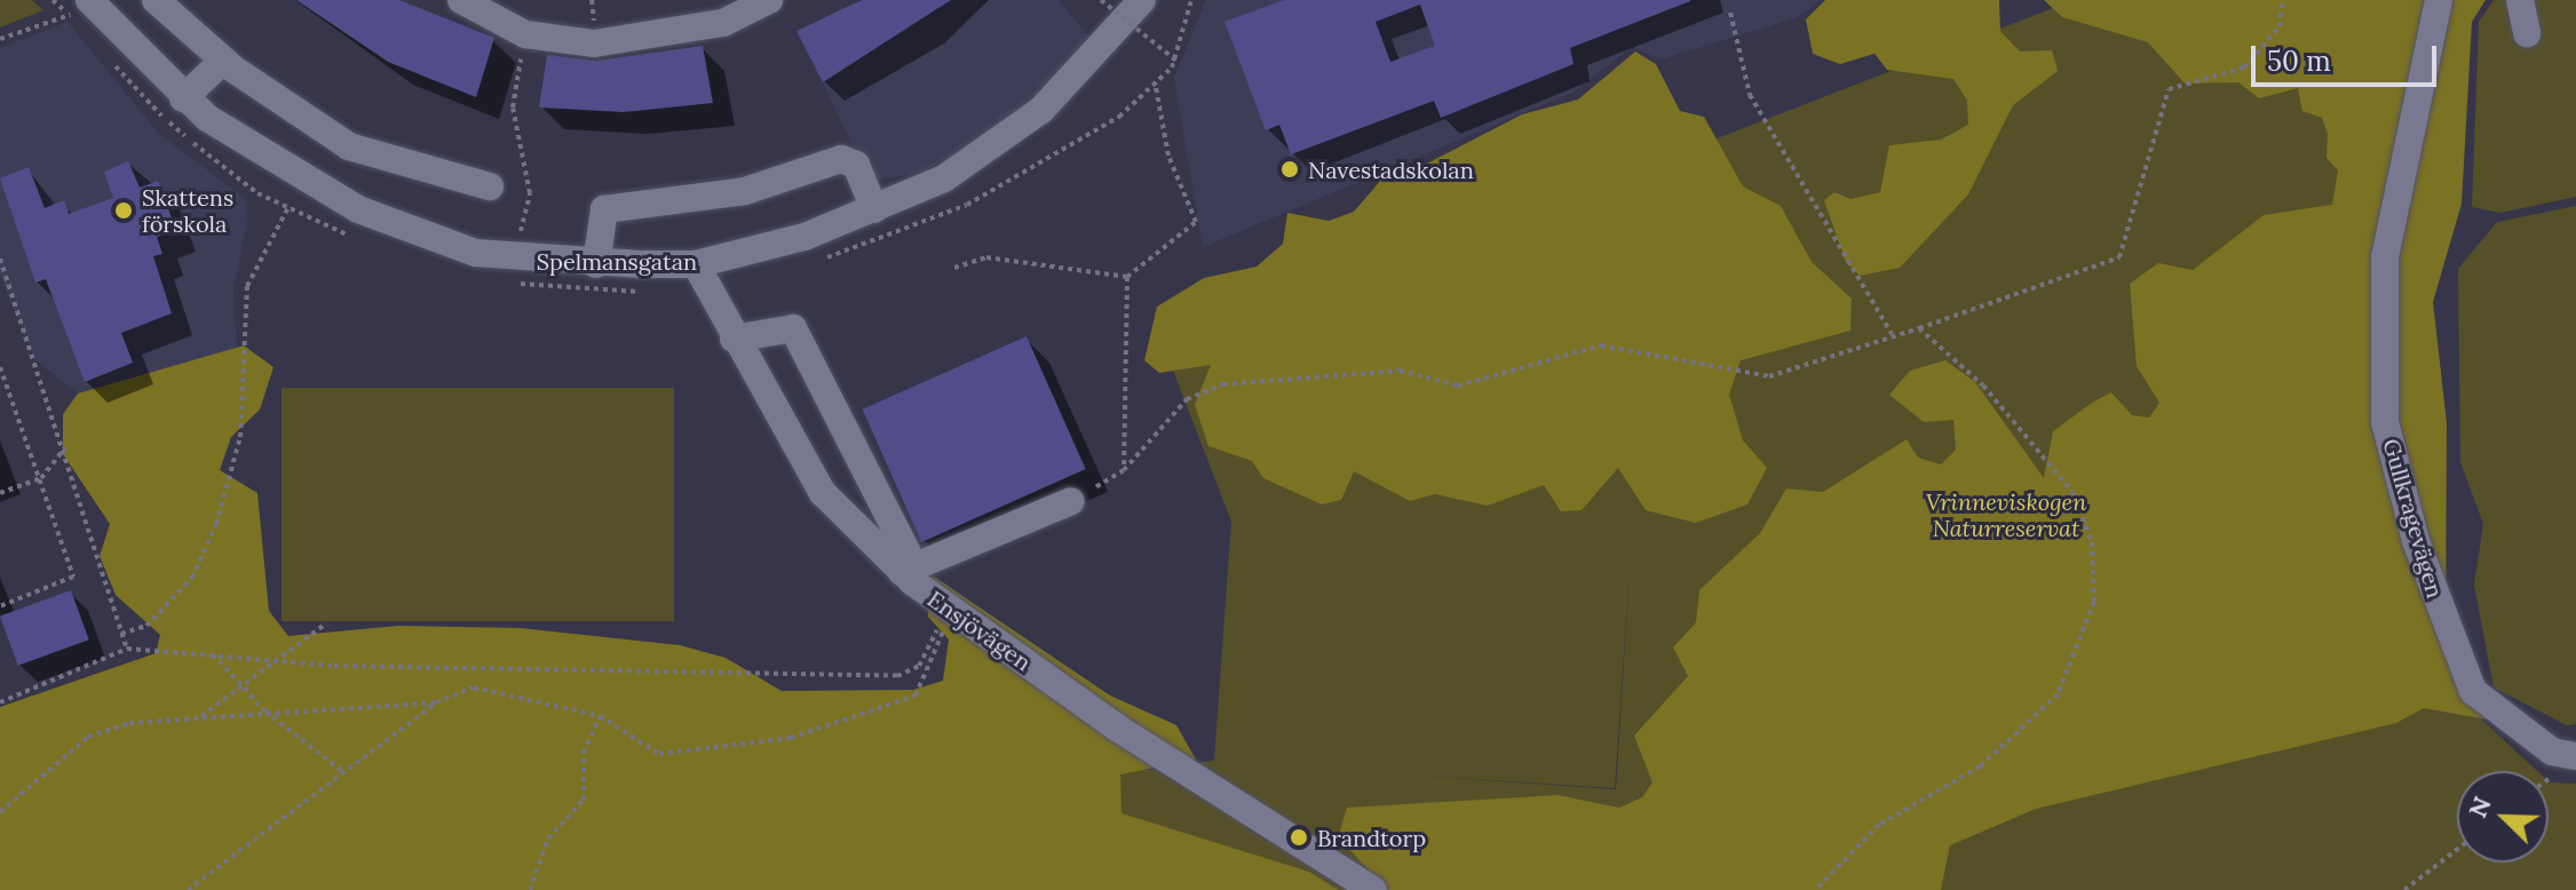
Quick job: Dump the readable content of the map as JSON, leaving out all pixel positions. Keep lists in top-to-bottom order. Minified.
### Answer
{"streets":{"street":["Spelmansgatan","Gullkragevägen","Ensjövägen"]},"crossings":[["Spelmansgatan","Ensjövägen"]],"parks":["Vrinneviskogen Naturreservat"],"places":["Navestadskolan","Skattens förskola","Brandtorp"],"scale_bar":"50 m","north":"top left"}
